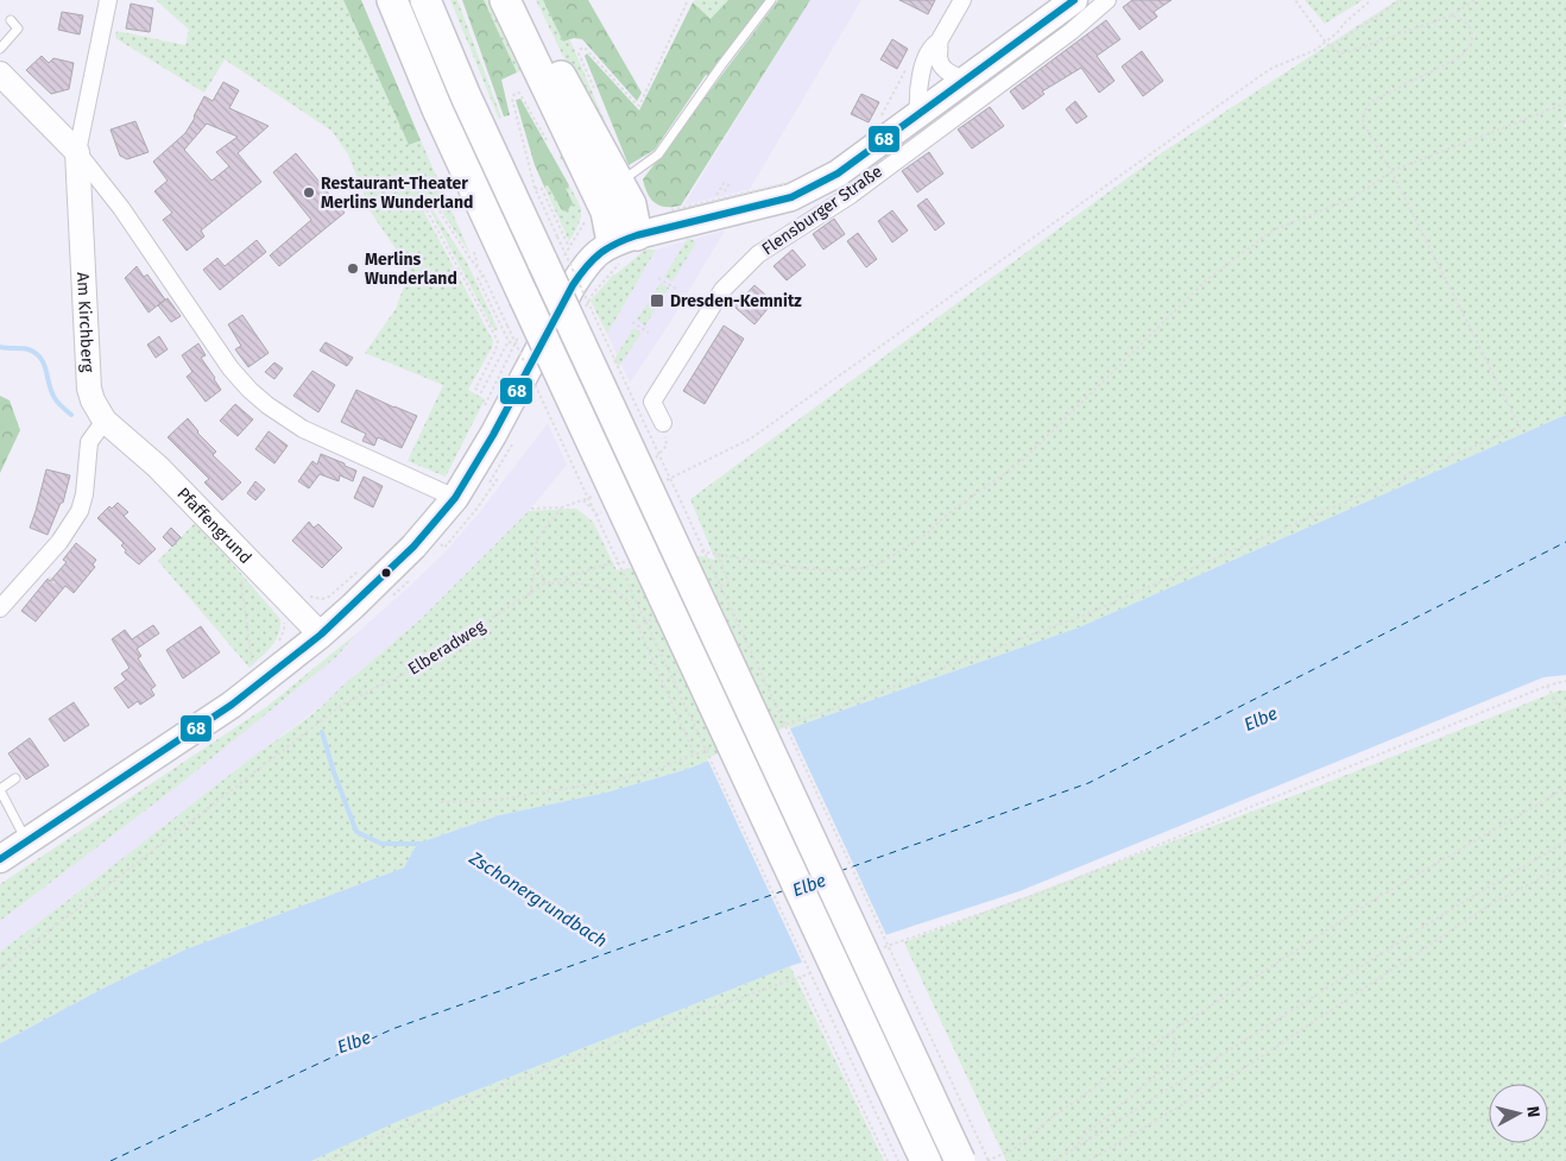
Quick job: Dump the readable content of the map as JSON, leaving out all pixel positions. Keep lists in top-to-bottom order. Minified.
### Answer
{"streets":{"street":["Flensburger Straße","Am Kirchberg","Pfaffengrund"],"path":["Elberadweg"]},"crossings":[["Am Kirchberg","Pfaffengrund"]],"water":["Elbe","Zschonergrundbach"],"places":{"other":["Restaurant-Theater Merlins Wunderland","Merlins Wunderland"],"transit":["Dresden-Kemnitz"]},"lines":["transit line 68"],"north":"right"}
